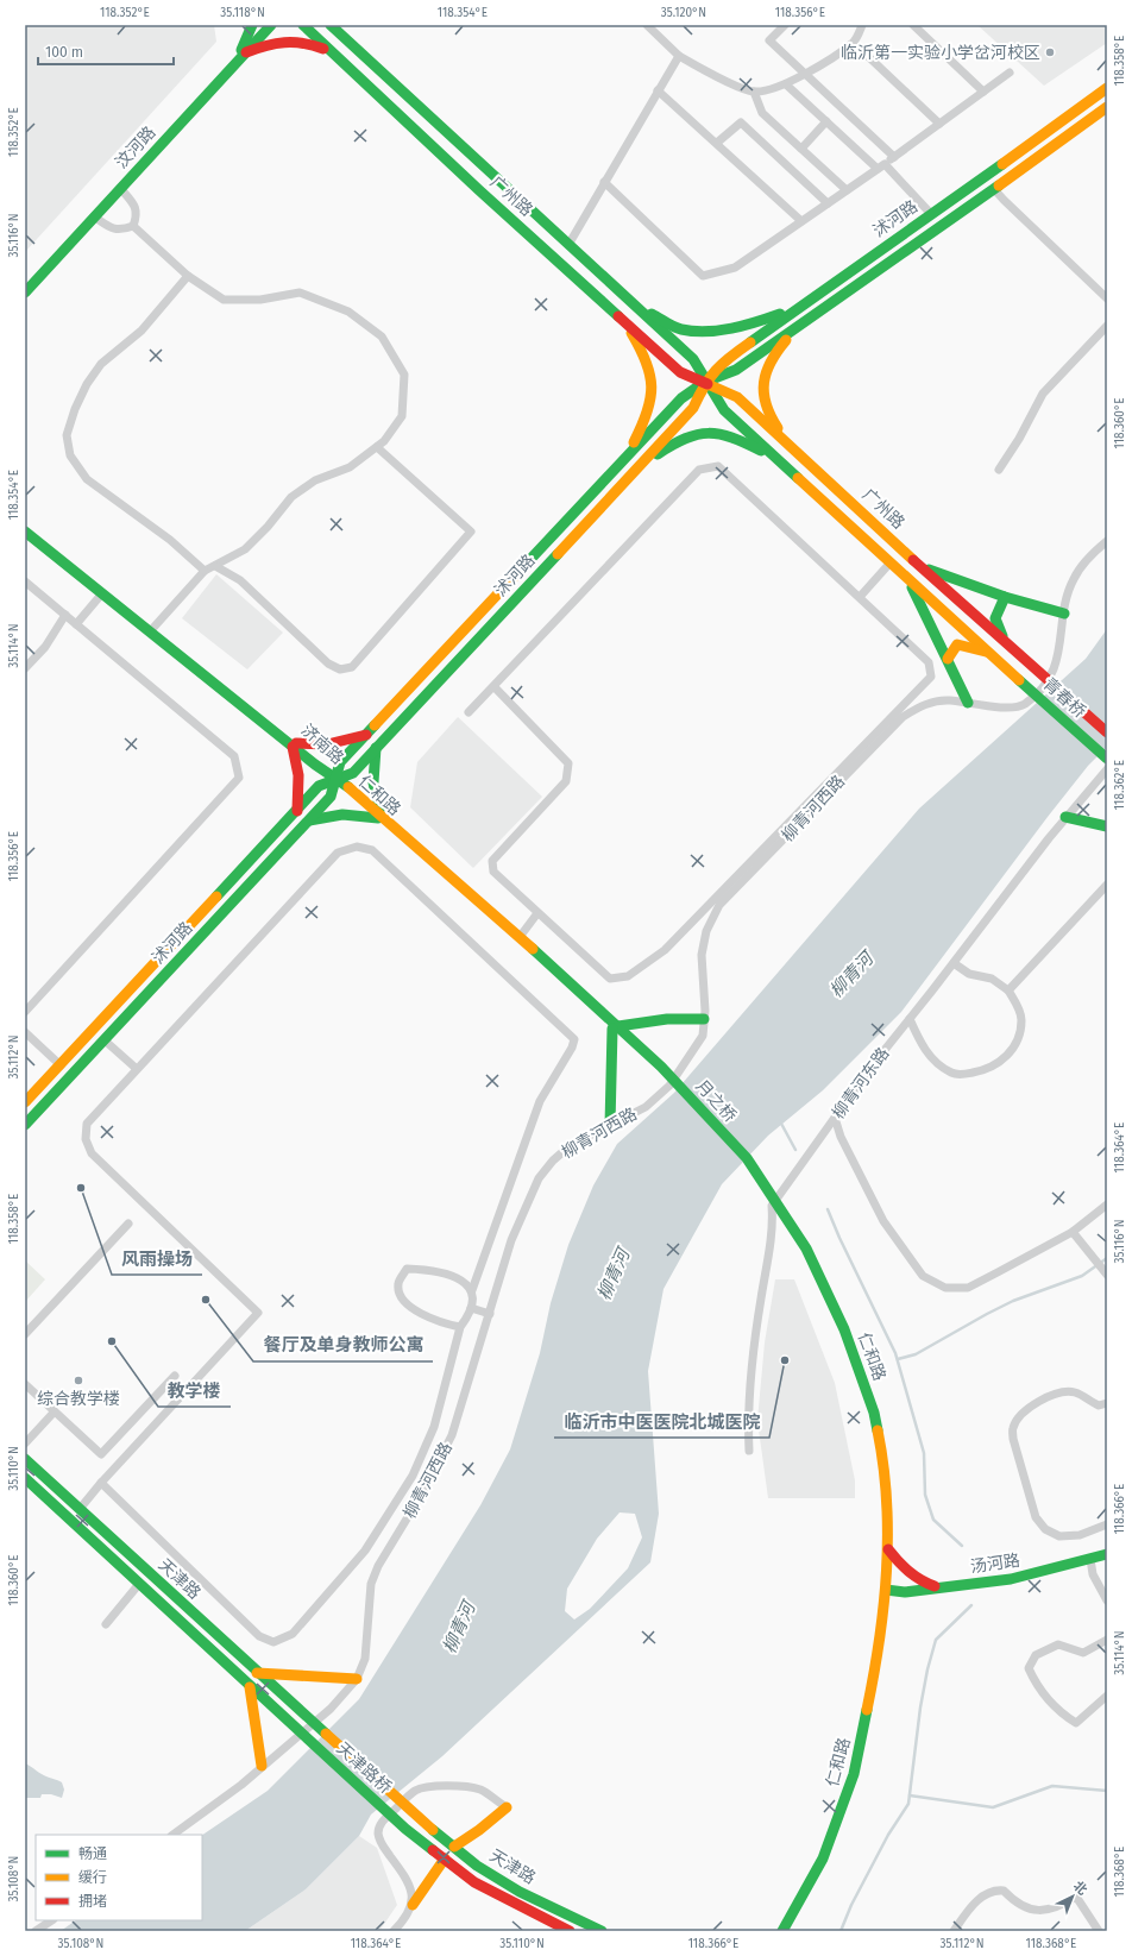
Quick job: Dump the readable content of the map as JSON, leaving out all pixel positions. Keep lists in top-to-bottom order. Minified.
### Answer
{"streets":{"main road":["汶河路","广州路","沭河路","青春桥","济南路","仁和路","月之桥","汤河路","天津路","天津路桥"],"street":["柳青河西路","柳青河东路"]},"crossings":[["广州路","沭河路"],["广州路","青春桥"],["沭河路","济南路"],["沭河路","仁和路"],["济南路","仁和路"],["仁和路","柳青河东路"],["仁和路","月之桥"],["仁和路","汤河路"],["天津路","天津路桥"]],"water":["柳青河"],"places":["临沂第一实验小学岔河校区","风雨操场","餐厅及单身教师公寓","教学楼","临沂市中医医院北城医院","综合教学楼"],"legend":["畅通","缓行","拥堵"],"scale_bar":"100 m","north":"top right","coordinates":["118.352°E","35.118°N","118.354°E","35.120°N","118.356°E","118.358°E","35.116°N","118.360°E","35.114°N","118.362°E","35.112°N","118.364°E","35.110°N","118.366°E","118.368°E","35.108°N"]}
